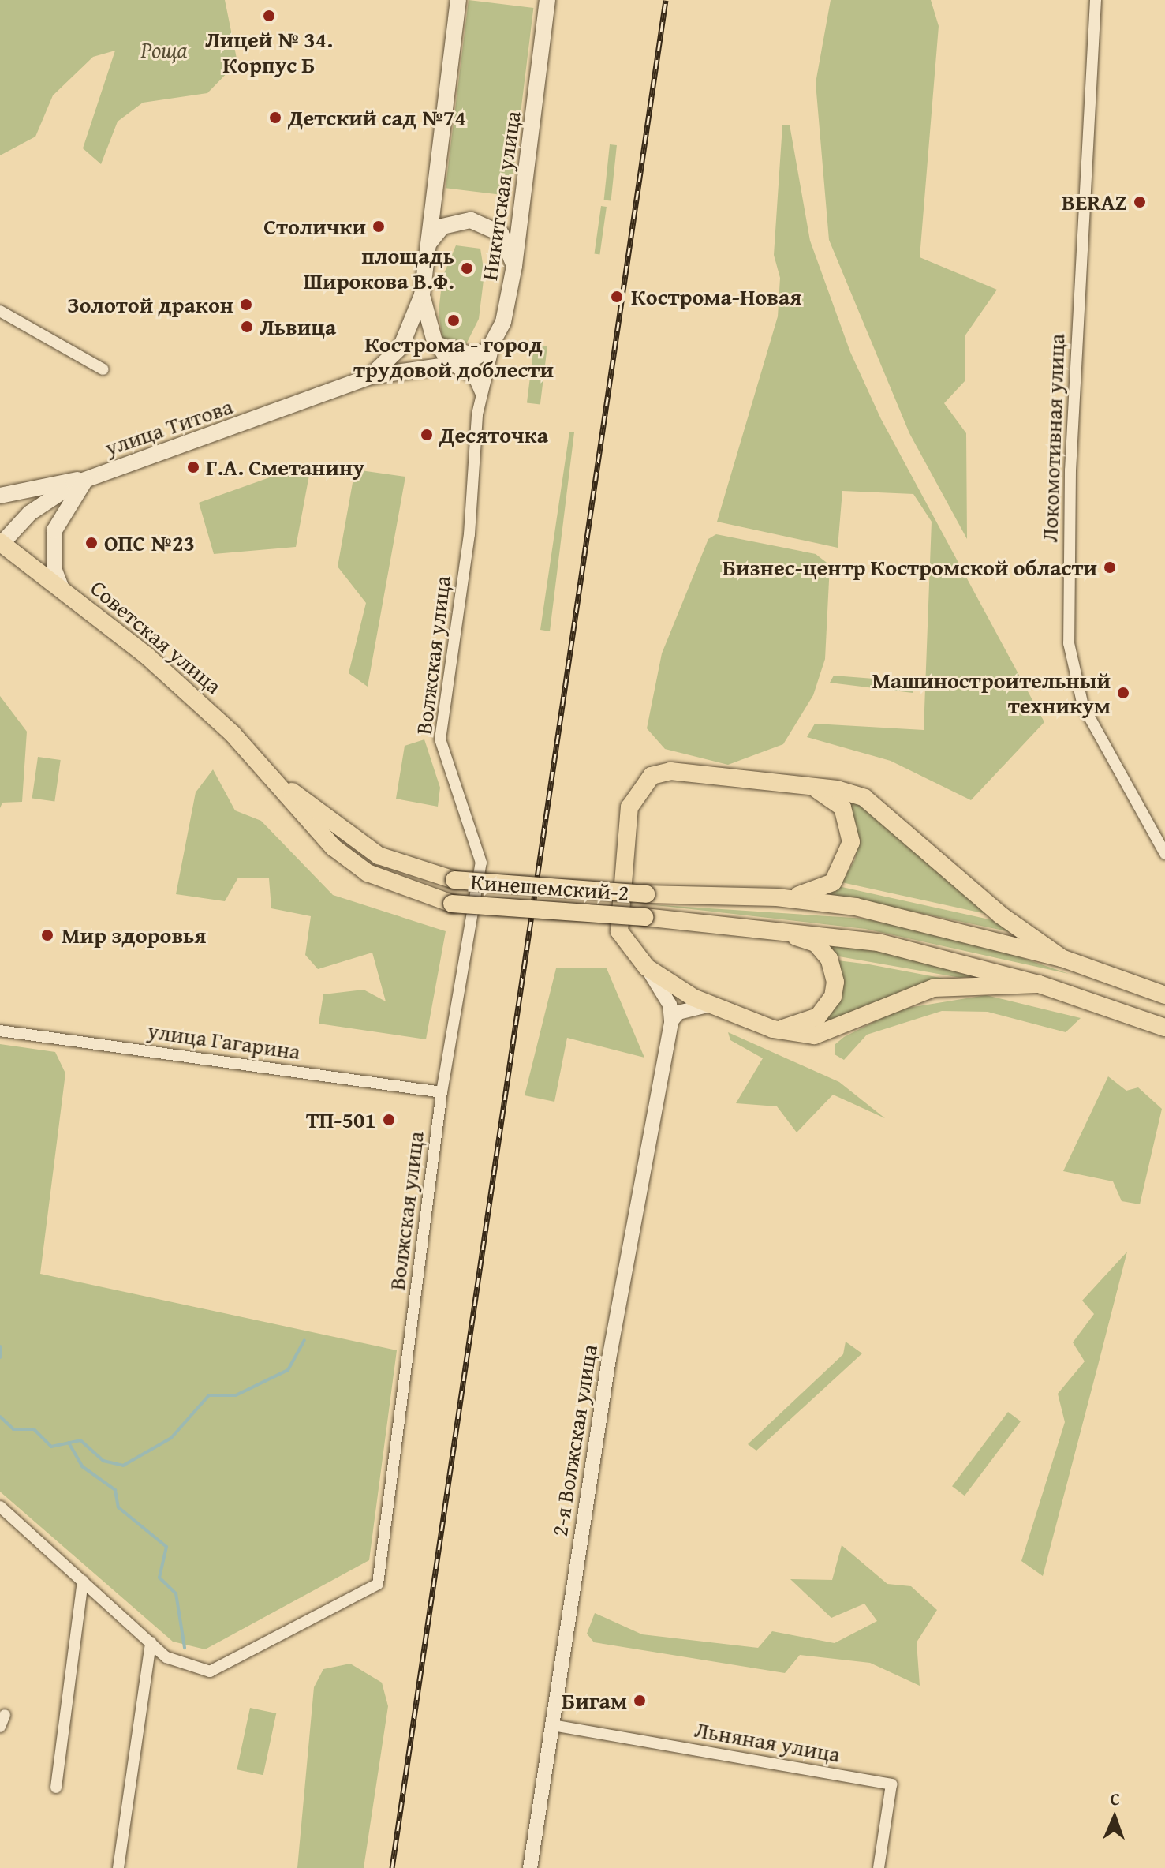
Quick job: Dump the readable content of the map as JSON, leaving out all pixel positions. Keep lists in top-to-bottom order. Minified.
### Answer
{"streets":{"main road":["Никитская улица","улица Титова","Советская улица","Кинешемский-2"],"street":["Локомотивная улица","Волжская улица","улица Гагарина","2-я Волжская улица","Льняная улица"]},"crossings":[["Никитская улица","Волжская улица"],["улица Титова","Советская улица"],["Советская улица","Кинешемский-2"],["Волжская улица","улица Гагарина"],["2-я Волжская улица","Льняная улица"]],"parks":["Роща"],"places":["Лицей № 34. Корпус Б","Детский сад №74","BERAZ","Столички","площадь Широкова В.Ф.","Кострома-Новая","Золотой дракон","Кострома - город трудовой доблести","Львица","Десяточка","Г.А. Сметанину","ОПС №23","Бизнес-центр Костромской области","Машиностроительный техникум","Мир здоровья","ТП-501","Бигам"],"north":"top"}
